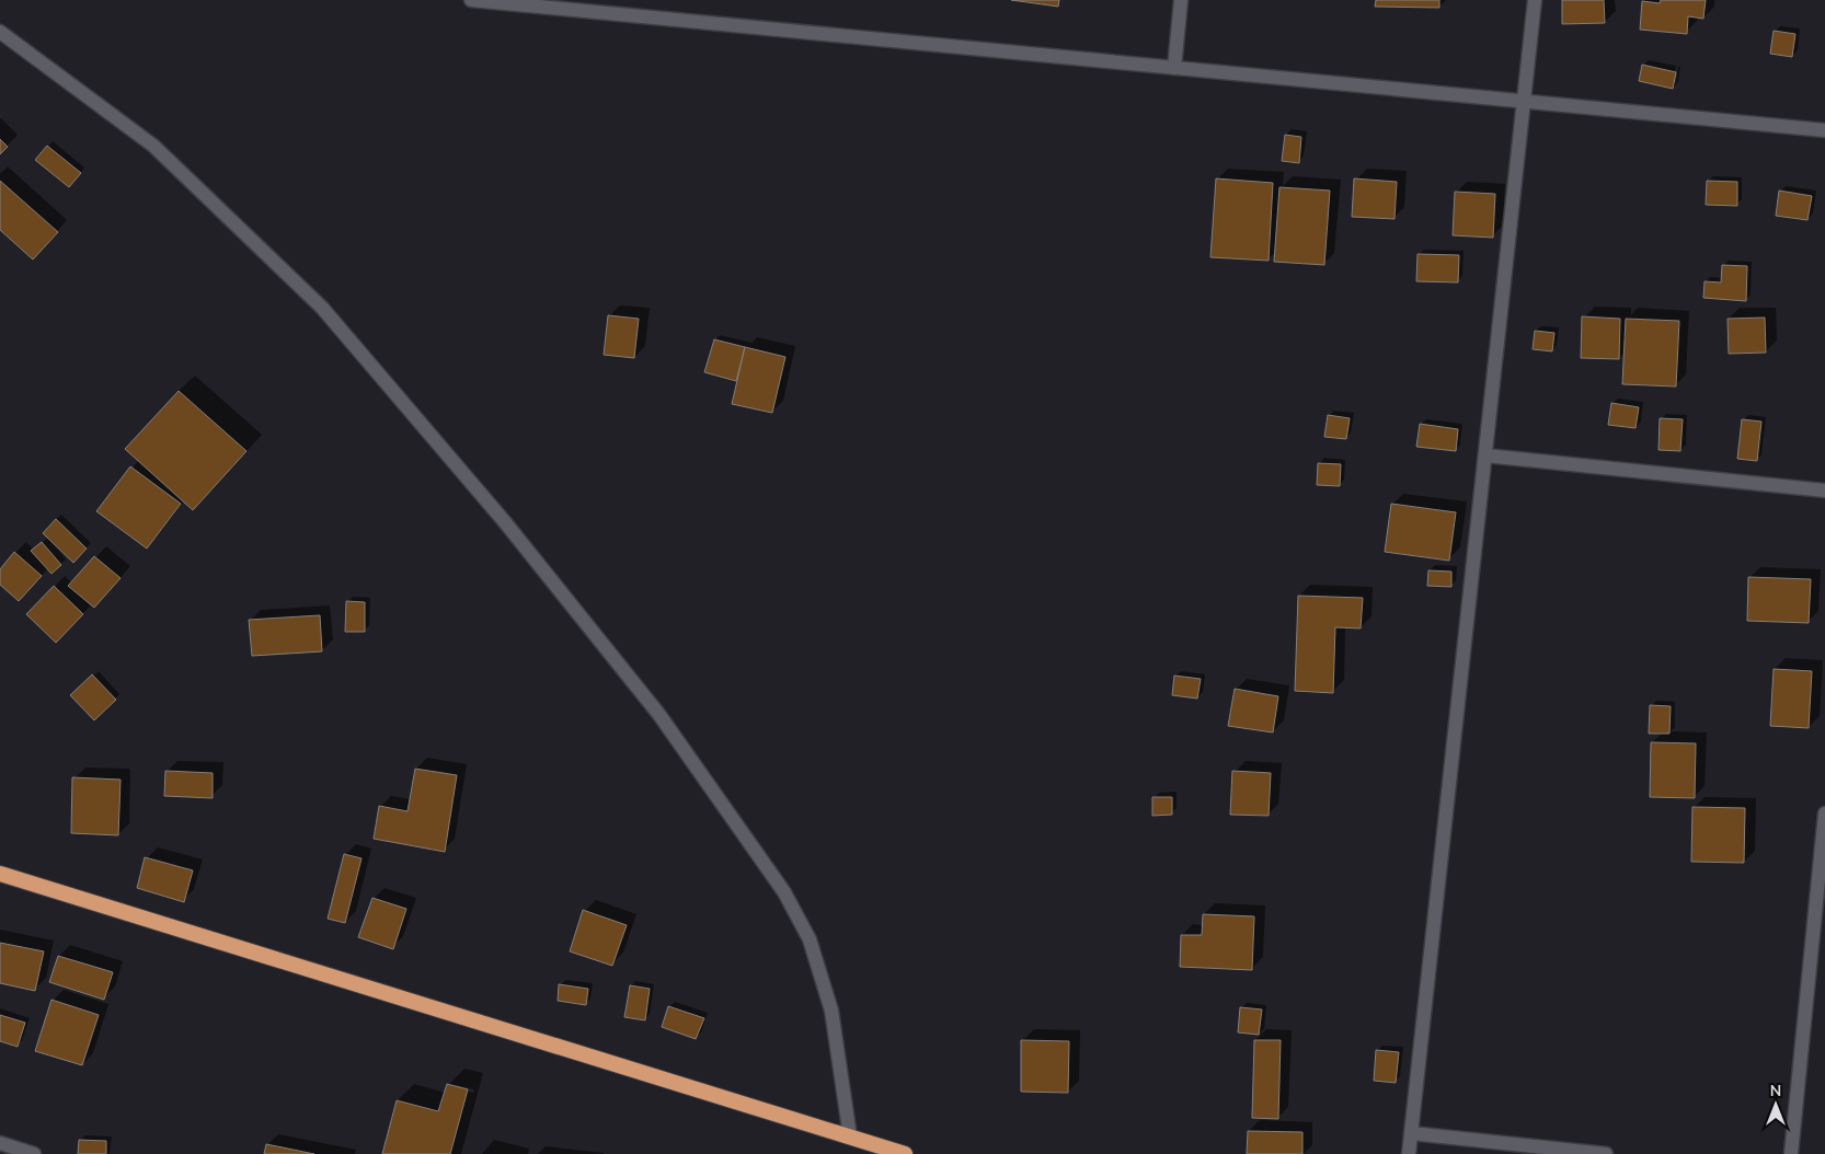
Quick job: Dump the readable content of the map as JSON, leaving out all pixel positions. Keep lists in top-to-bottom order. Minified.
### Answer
{"north":"top"}
